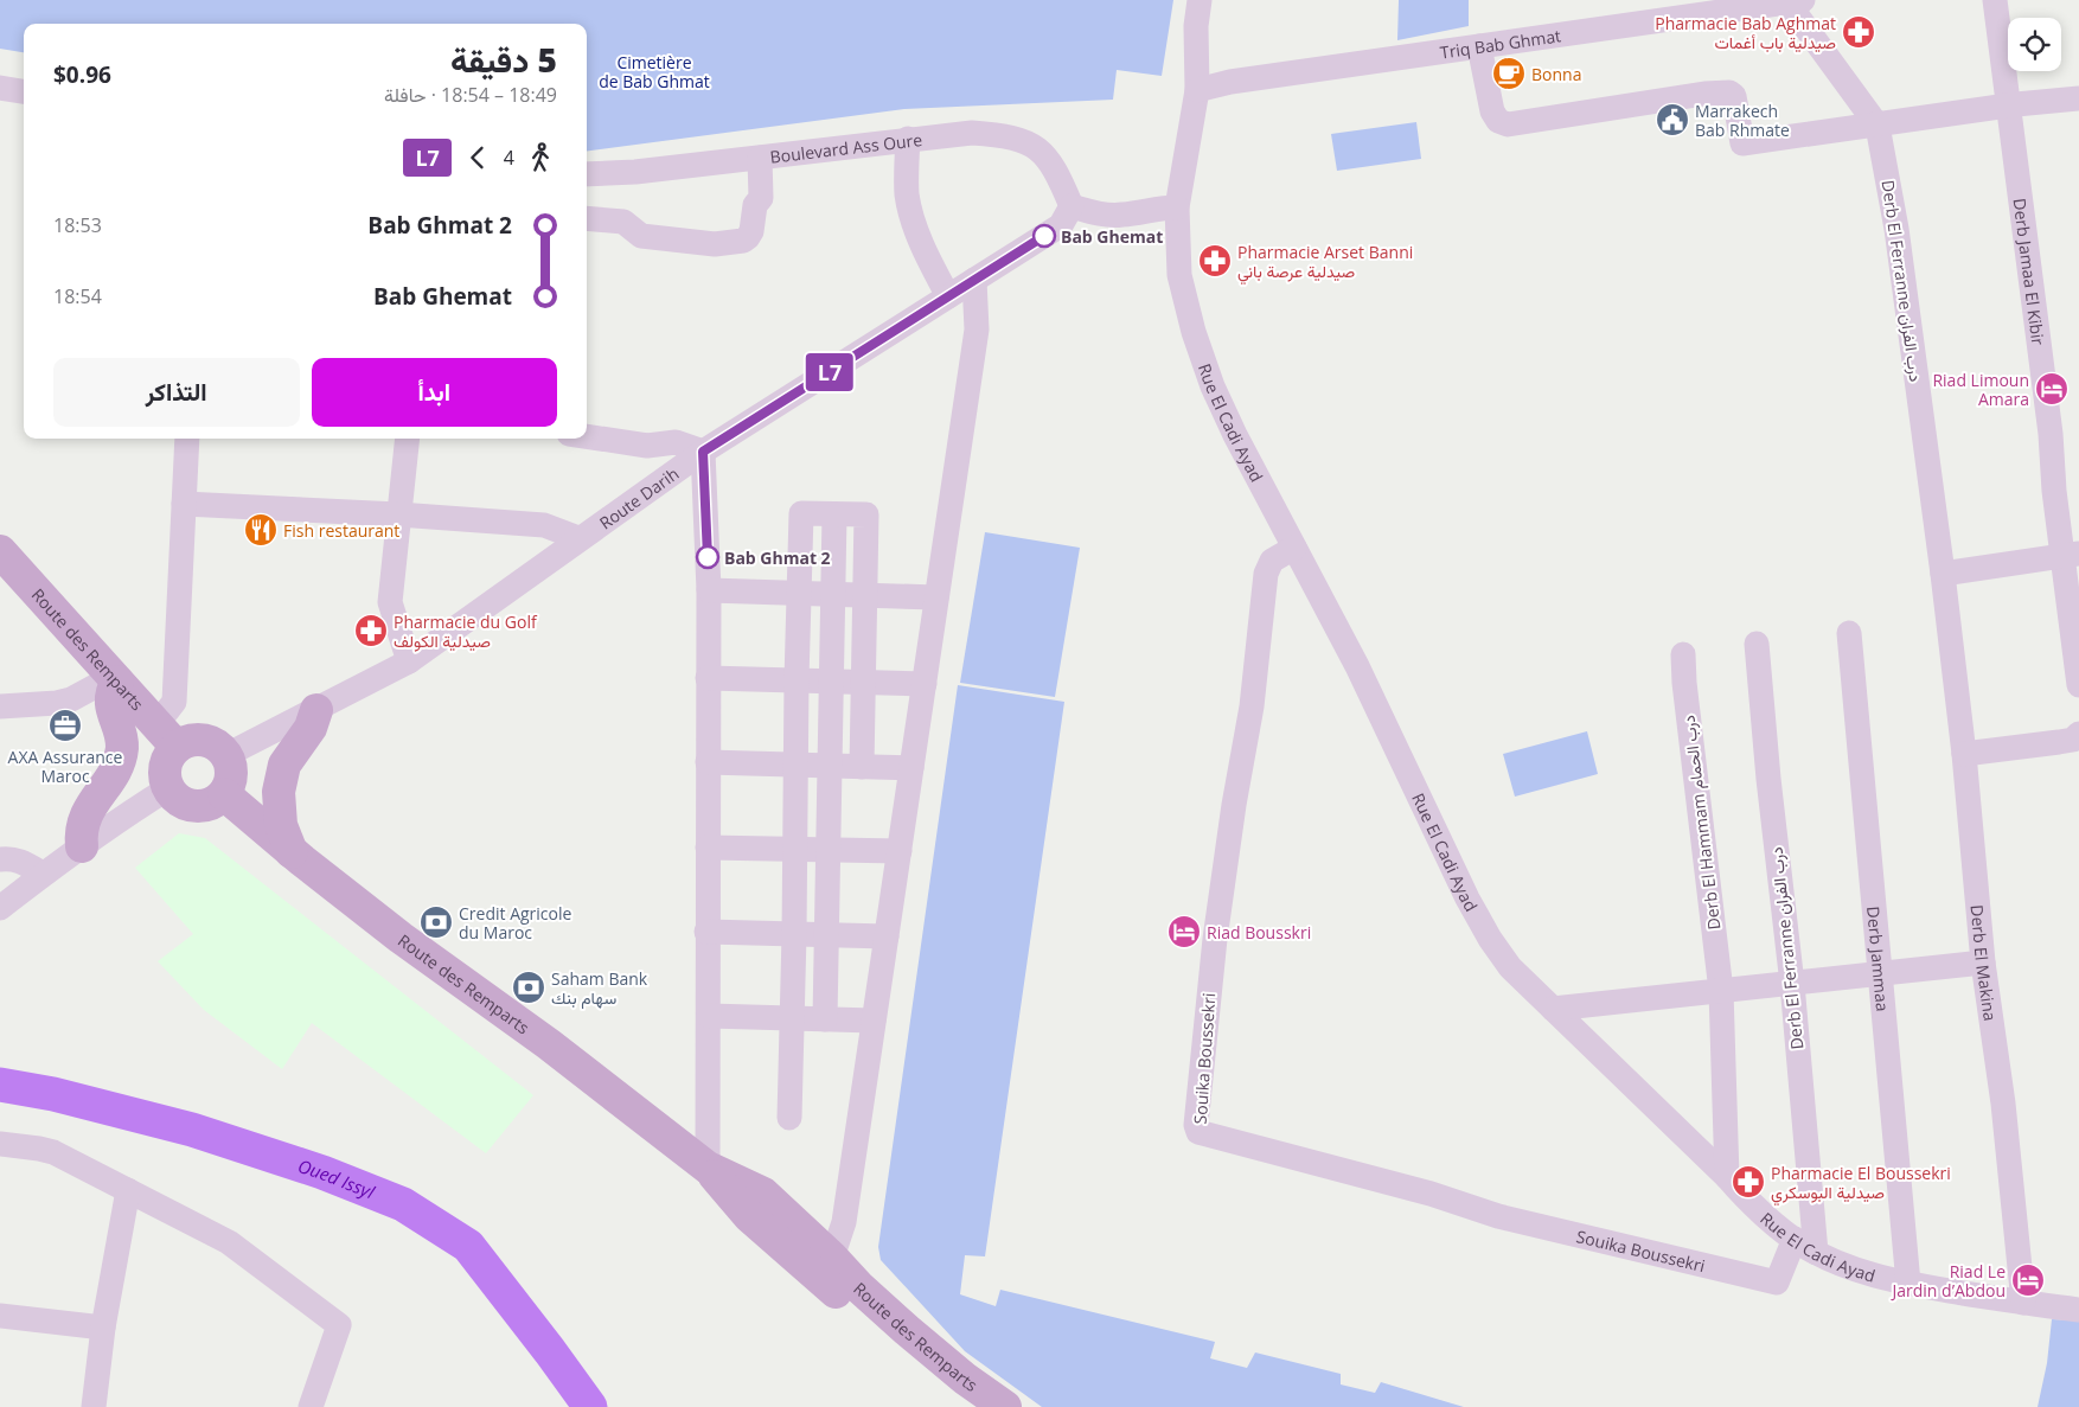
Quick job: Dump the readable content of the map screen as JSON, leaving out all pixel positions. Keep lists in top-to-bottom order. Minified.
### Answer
{"streets":{"main road":["Route des Remparts"],"street":["Triq Bab Ghmat","Boulevard Ass Oure","Derb Jamaa El Kibir","Derb El Ferranne درب الفران","Rue El Cadi Ayad","Route Darih","Derb El Hammam درب الحمام","Derb Jammaa","Derb El Makina","Souika Boussekri"]},"crossings":[["Triq Bab Ghmat","Derb El Ferranne درب الفران"],["Triq Bab Ghmat","Rue El Cadi Ayad"],["Boulevard Ass Oure","Route Darih"],["Derb El Ferranne درب الفران","Rue El Cadi Ayad"],["Derb El Ferranne درب الفران","Derb El Makina"],["Rue El Cadi Ayad","Derb El Hammam درب الحمام"],["Rue El Cadi Ayad","Derb Jammaa"],["Rue El Cadi Ayad","Derb El Makina"],["Rue El Cadi Ayad","Souika Boussekri"],["Route Darih","Route des Remparts"]],"water":["Oued Issyl"],"parks":["Cimetière de Bab Ghmat"],"places":{"pharmacy":["Pharmacie Bab Aghmat صيدلية باب أغمات","Pharmacie Arset Banni صيدلية عرصة باني","Pharmacie du Golf صيدلية الكولف","Pharmacie El Boussekri صيدلية البوسكري"],"cafe":["Bonna"],"public building":["Marrakech Bab Rhmate"],"other":["Bab Ghemat","Bab Ghmat 2"],"hotel":["Riad Limoun Amara","Riad Bousskri","Riad Le Jardin d’Abdou"],"restaurant":["Fish restaurant"],"office":["AXA Assurance Maroc"],"bank":["Credit Agricole du Maroc","Saham Bank سهام بنك"]},"lines":["bus line L7"],"page":{"on_map":"L7","heading":["5 دقيقة","18:49 – 18:54 · حافلة","$0.96"],"legs":["4","L7"],"list":[{"name":"Bab Ghmat 2","value":"18:53"},{"name":"Bab Ghemat","value":"18:54"}],"buttons":["ابدأ","التذاكر"]}}
